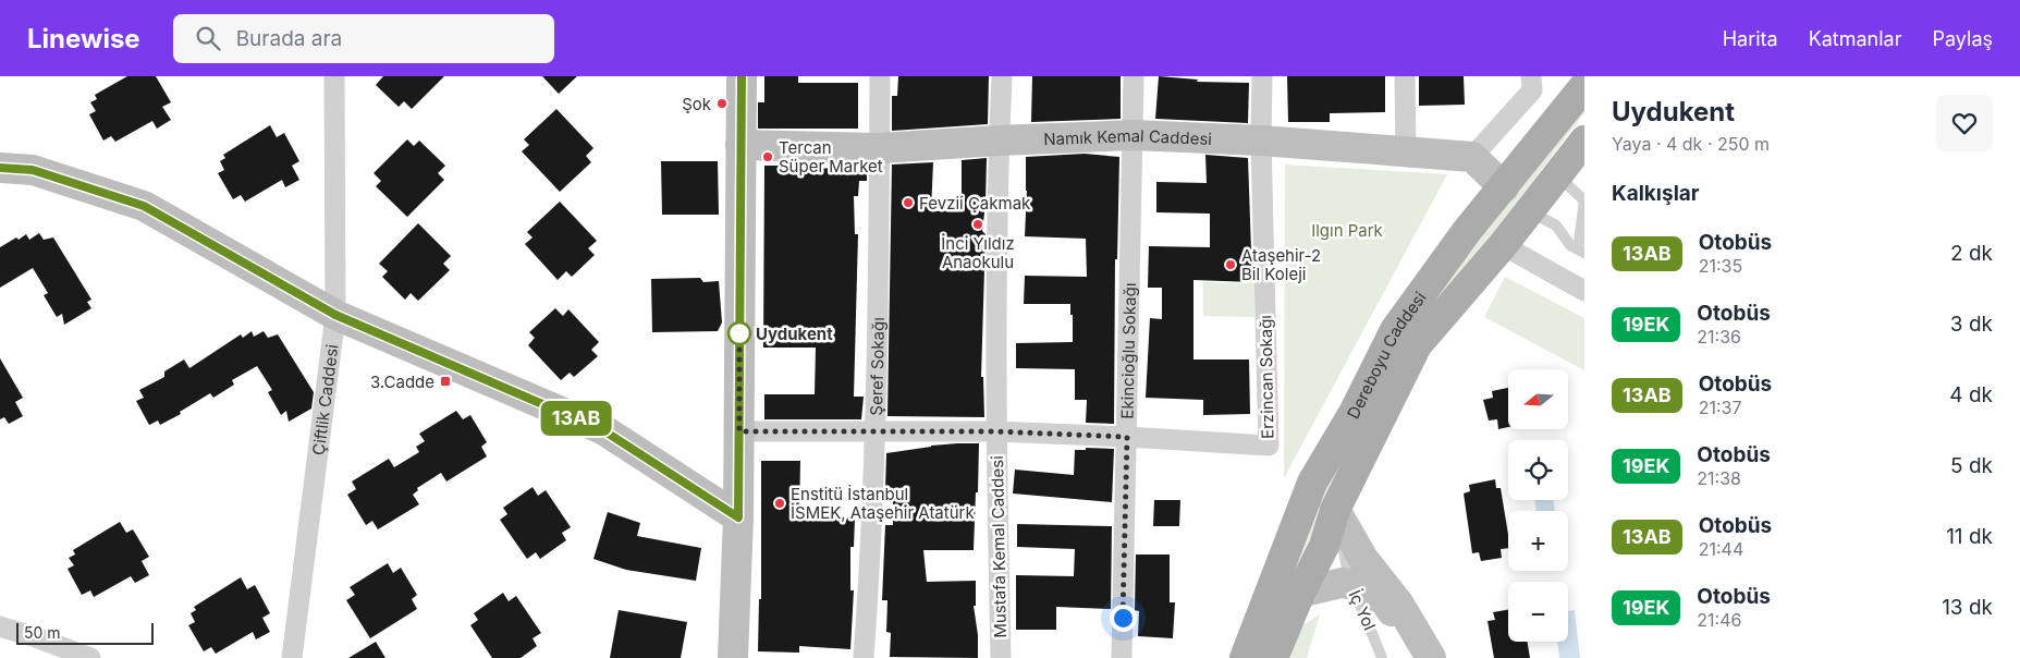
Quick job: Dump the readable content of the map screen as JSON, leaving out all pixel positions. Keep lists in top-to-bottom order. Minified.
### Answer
{"streets":{"main road":["Dereboyu Caddesi"],"street":["Namık Kemal Caddesi","Ekincioğlu Sokağı","Şeref Sokağı","Erzincan Sokağı","Çiftlik Caddesi","Mustafa Kemal Caddesi"],"lane":["İç Yol"]},"crossings":[["Namık Kemal Caddesi","Ekincioğlu Sokağı"],["Namık Kemal Caddesi","Şeref Sokağı"],["Namık Kemal Caddesi","Erzincan Sokağı"],["Namık Kemal Caddesi","Mustafa Kemal Caddesi"],["Ekincioğlu Sokağı","Erzincan Sokağı"],["Dereboyu Caddesi","İç Yol"],["Şeref Sokağı","Erzincan Sokağı"],["Erzincan Sokağı","Mustafa Kemal Caddesi"]],"parks":["Ilgın Park"],"places":{"other":["Şok","Tercan Süper Market","Fevzii Çakmak","İnci Yıldız Anaokulu","Ataşehir-2 Bil Koleji","Uydukent","Enstitü İstanbul İSMEK, Ataşehir Atatürk"],"transit":["3.Cadde"]},"lines":["bus line 13AB"],"scale_bar":"50 m","north":"left","page":{"header":"Linewise","search":"Burada ara","nav":["Harita","Katmanlar","Paylaş"],"on_map":"13AB","heading":[["Uydukent","Yaya · 4 dk · 250 m"],"Kalkışlar"],"list":[{"mark":"13AB","name":"Otobüs","note":"21:35","value":"2 dk"},{"mark":"19EK","name":"Otobüs","note":"21:36","value":"3 dk"},{"mark":"13AB","name":"Otobüs","note":"21:37","value":"4 dk"},{"mark":"19EK","name":"Otobüs","note":"21:38","value":"5 dk"},{"mark":"13AB","name":"Otobüs","note":"21:44","value":"11 dk"},{"mark":"19EK","name":"Otobüs","note":"21:46","value":"13 dk"}],"map_buttons":["+","−"],"scale":"50 m"}}
